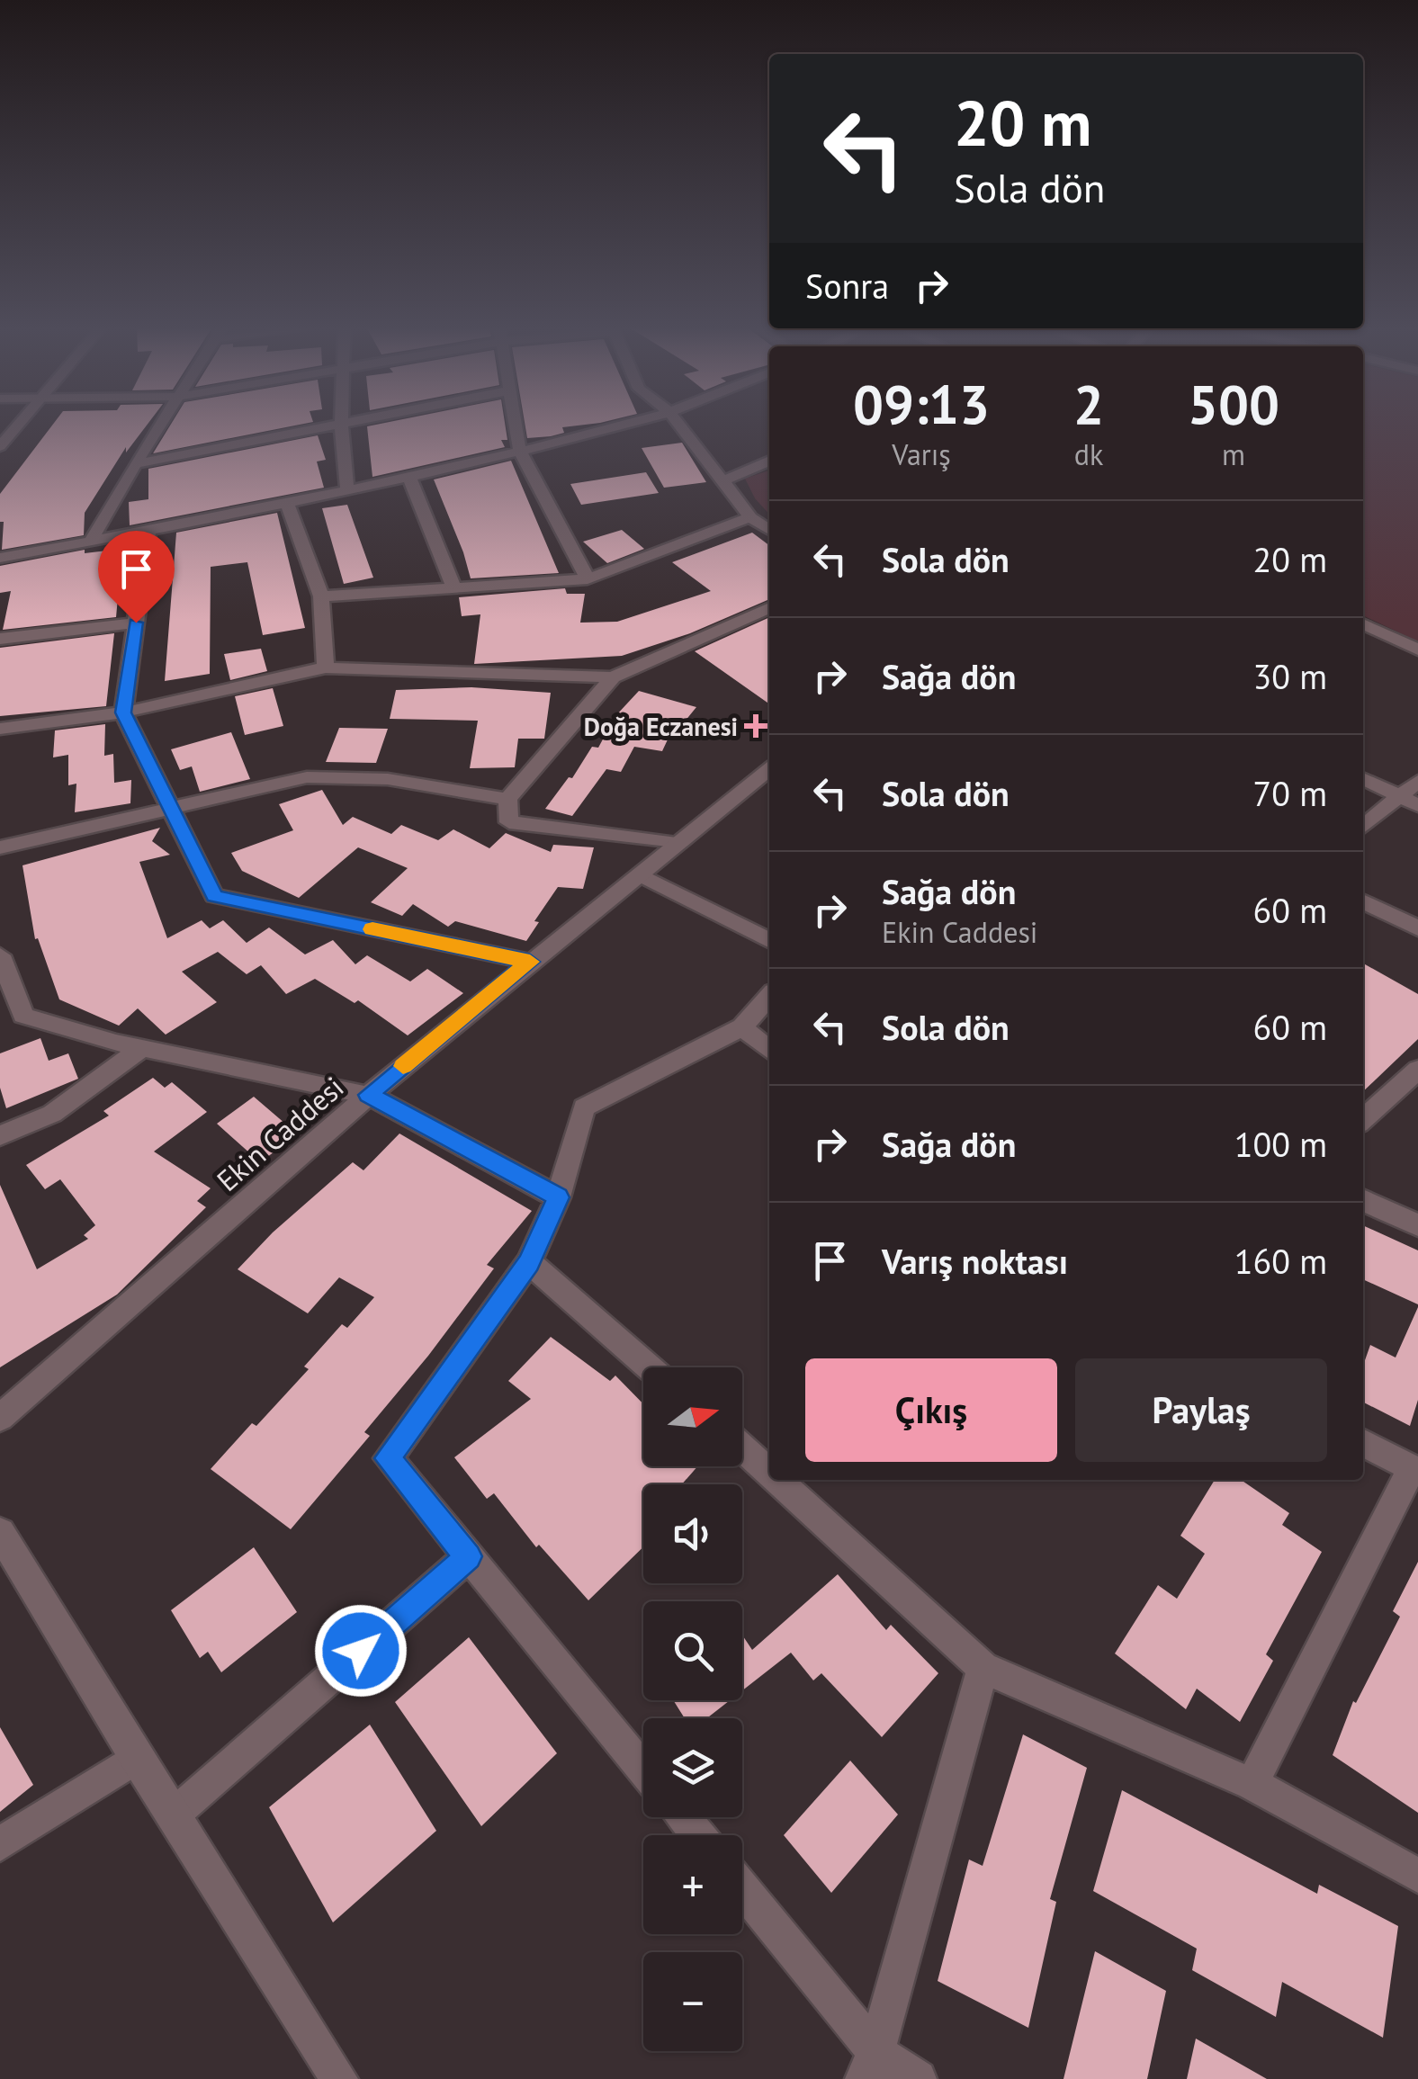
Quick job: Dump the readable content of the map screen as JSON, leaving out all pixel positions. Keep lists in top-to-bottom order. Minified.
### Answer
{"streets":{"street":["Ekin Caddesi"]},"places":{"health":["Doğa Eczanesi"]},"north":"right","page":{"turn":["20 m","Sola dön"],"then":"Sonra","eta":["09:13","Varış","2","dk","500","m"],"list":[{"name":"Sola dön","value":"20 m"},{"name":"Sağa dön","value":"30 m"},{"name":"Sola dön","value":"70 m"},{"name":"Sağa dön","note":"Ekin Caddesi","value":"60 m"},{"name":"Sola dön","value":"60 m"},{"name":"Sağa dön","value":"100 m"},{"name":"Varış noktası","value":"160 m"}],"buttons":["Çıkış","Paylaş"],"map_buttons":["+","−"]}}
